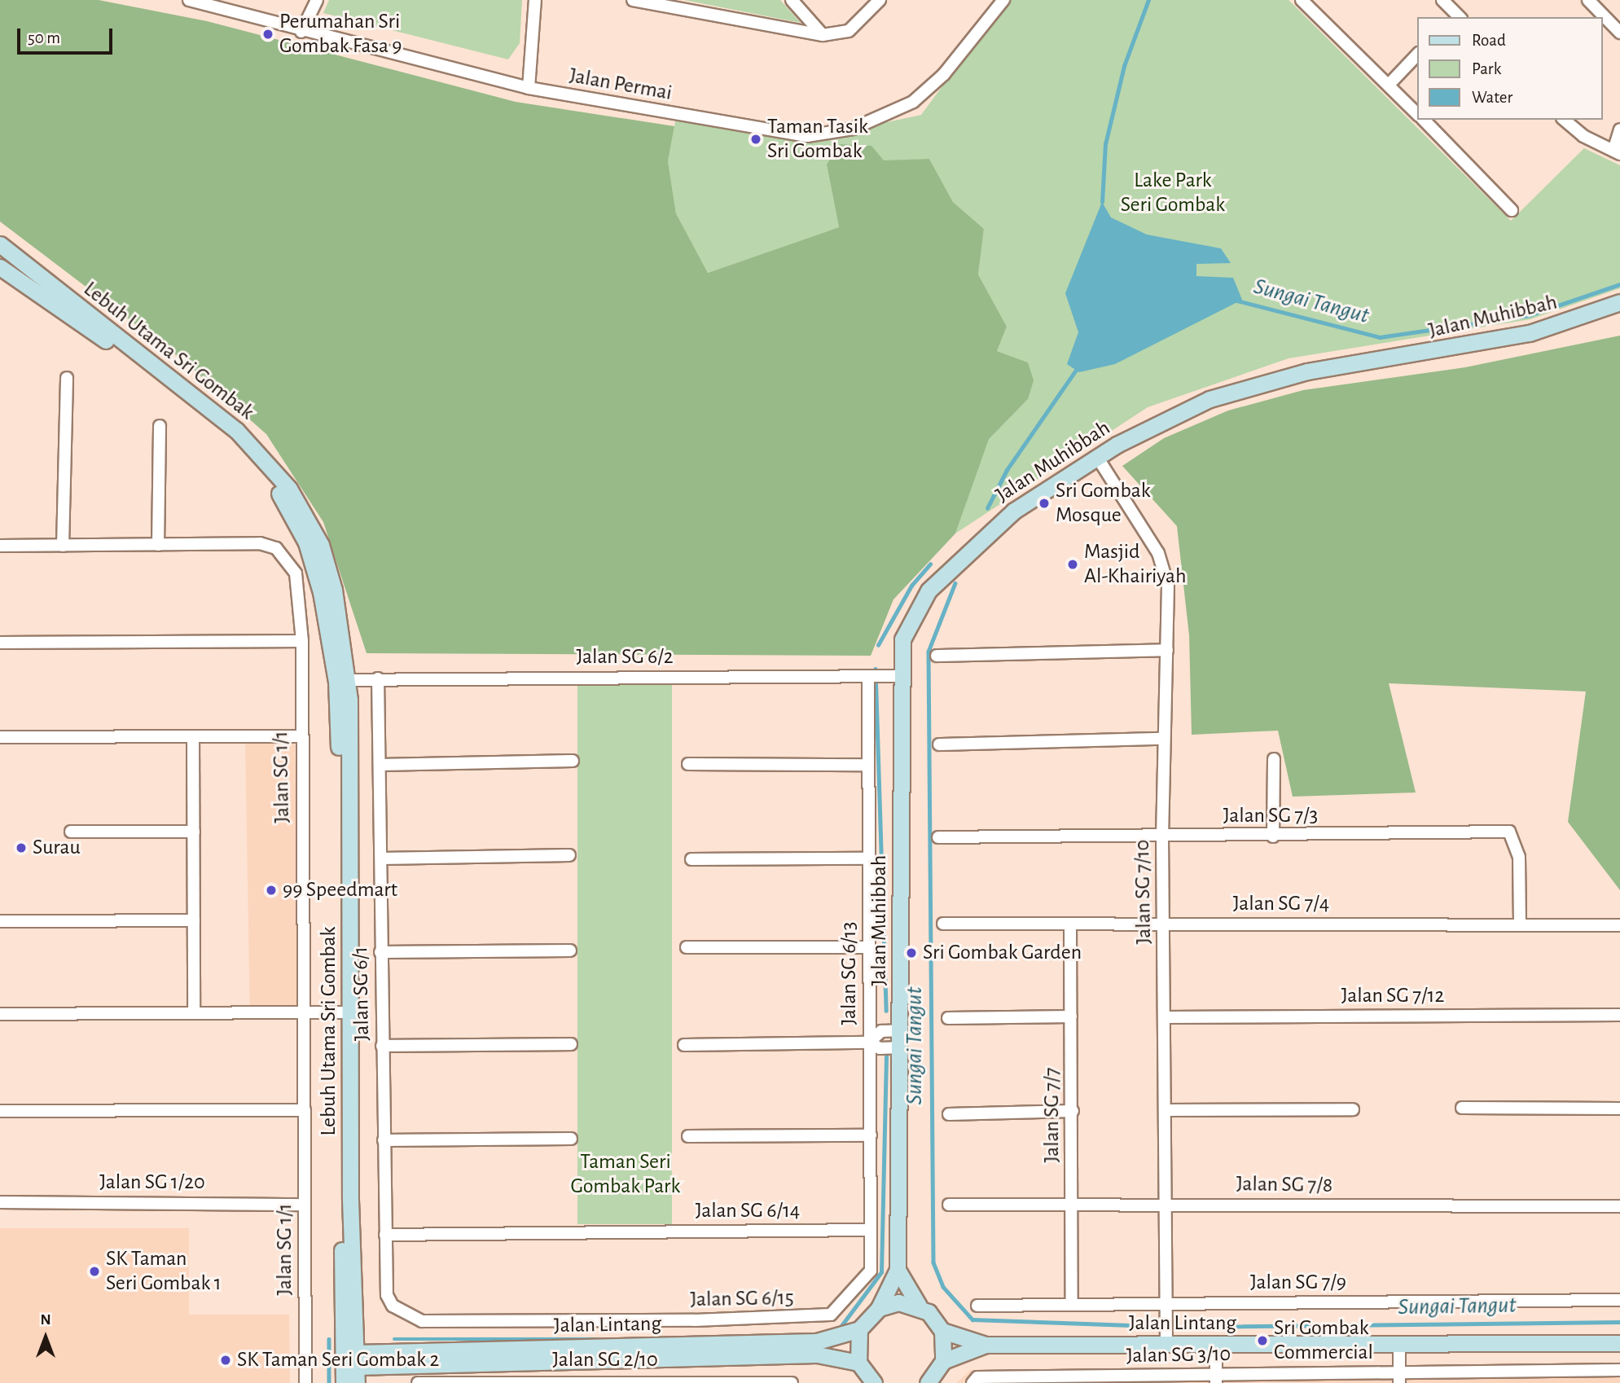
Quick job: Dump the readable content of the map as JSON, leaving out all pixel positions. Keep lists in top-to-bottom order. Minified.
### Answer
{"streets":{"street":["Jalan Permai","Jalan Muhibbah","Lebuh Utama Sri Gombak","Jalan SG 6/2","Jalan SG 1/1","Jalan SG 7/3","Jalan SG 7/10","Jalan SG 7/4","Jalan SG 6/13","Jalan SG 6/1","Jalan SG 7/12","Jalan SG 7/7","Jalan SG 1/20","Jalan SG 7/8","Jalan SG 6/14","Jalan SG 7/9","Jalan SG 6/15","Jalan Lintang","Jalan SG 3/10","Jalan SG 2/10"]},"crossings":[["Jalan Muhibbah","Jalan SG 6/2"],["Jalan Muhibbah","Jalan SG 7/10"],["Jalan Muhibbah","Jalan Lintang"],["Lebuh Utama Sri Gombak","Jalan SG 6/2"],["Lebuh Utama Sri Gombak","Jalan Lintang"],["Jalan SG 6/2","Jalan SG 6/13"],["Jalan SG 6/2","Jalan SG 6/1"],["Jalan SG 1/1","Jalan SG 1/20"],["Jalan SG 7/3","Jalan SG 7/10"],["Jalan SG 7/3","Jalan SG 7/4"],["Jalan SG 7/10","Jalan SG 7/4"],["Jalan SG 7/10","Jalan SG 7/12"],["Jalan SG 7/10","Jalan SG 7/8"],["Jalan SG 7/10","Jalan SG 7/9"],["Jalan SG 7/10","Jalan Lintang"],["Jalan SG 7/4","Jalan SG 7/7"],["Jalan SG 6/13","Jalan SG 6/14"],["Jalan SG 6/13","Jalan SG 6/15"],["Jalan SG 6/1","Jalan SG 6/14"],["Jalan SG 6/1","Jalan SG 6/15"],["Jalan SG 7/7","Jalan SG 7/8"],["Jalan SG 7/7","Jalan SG 7/9"]],"water":["Sungai Tangut"],"parks":["Lake Park Seri Gombak","Taman Seri Gombak Park"],"places":["Perumahan Sri Gombak Fasa 9","Taman Tasik Sri Gombak","Sri Gombak Mosque","Masjid Al-Khairiyah","Surau","99 Speedmart","Sri Gombak Garden","SK Taman Seri Gombak 1","Sri Gombak Commercial","SK Taman Seri Gombak 2"],"legend":["Road","Park","Water"],"scale_bar":"50 m","north":"top"}
